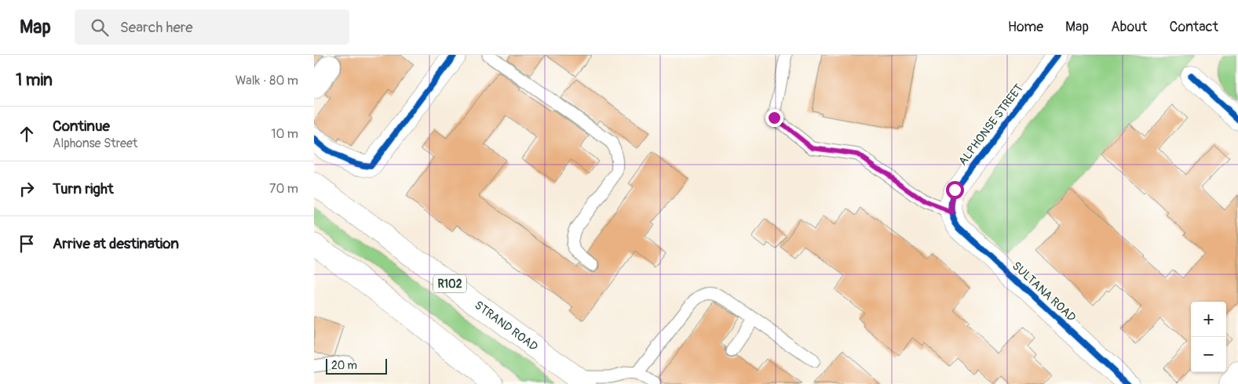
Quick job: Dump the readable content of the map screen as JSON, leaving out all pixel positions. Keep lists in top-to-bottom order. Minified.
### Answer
{"streets":{"street":["ALPHONSE STREET","R102","SULTANA ROAD","STRAND ROAD"]},"crossings":[["ALPHONSE STREET","SULTANA ROAD"]],"scale_bar":"20 m","page":{"header":"Map","search":"Search here","nav":["Home","Map","About","Contact"],"heading":["1 min","Walk · 80 m"],"list":[["Continue","Alphonse Street","10 m"],["Turn right","70 m"],"Arrive at destination"],"map_buttons":["+","−"],"scale":"20 m"}}
